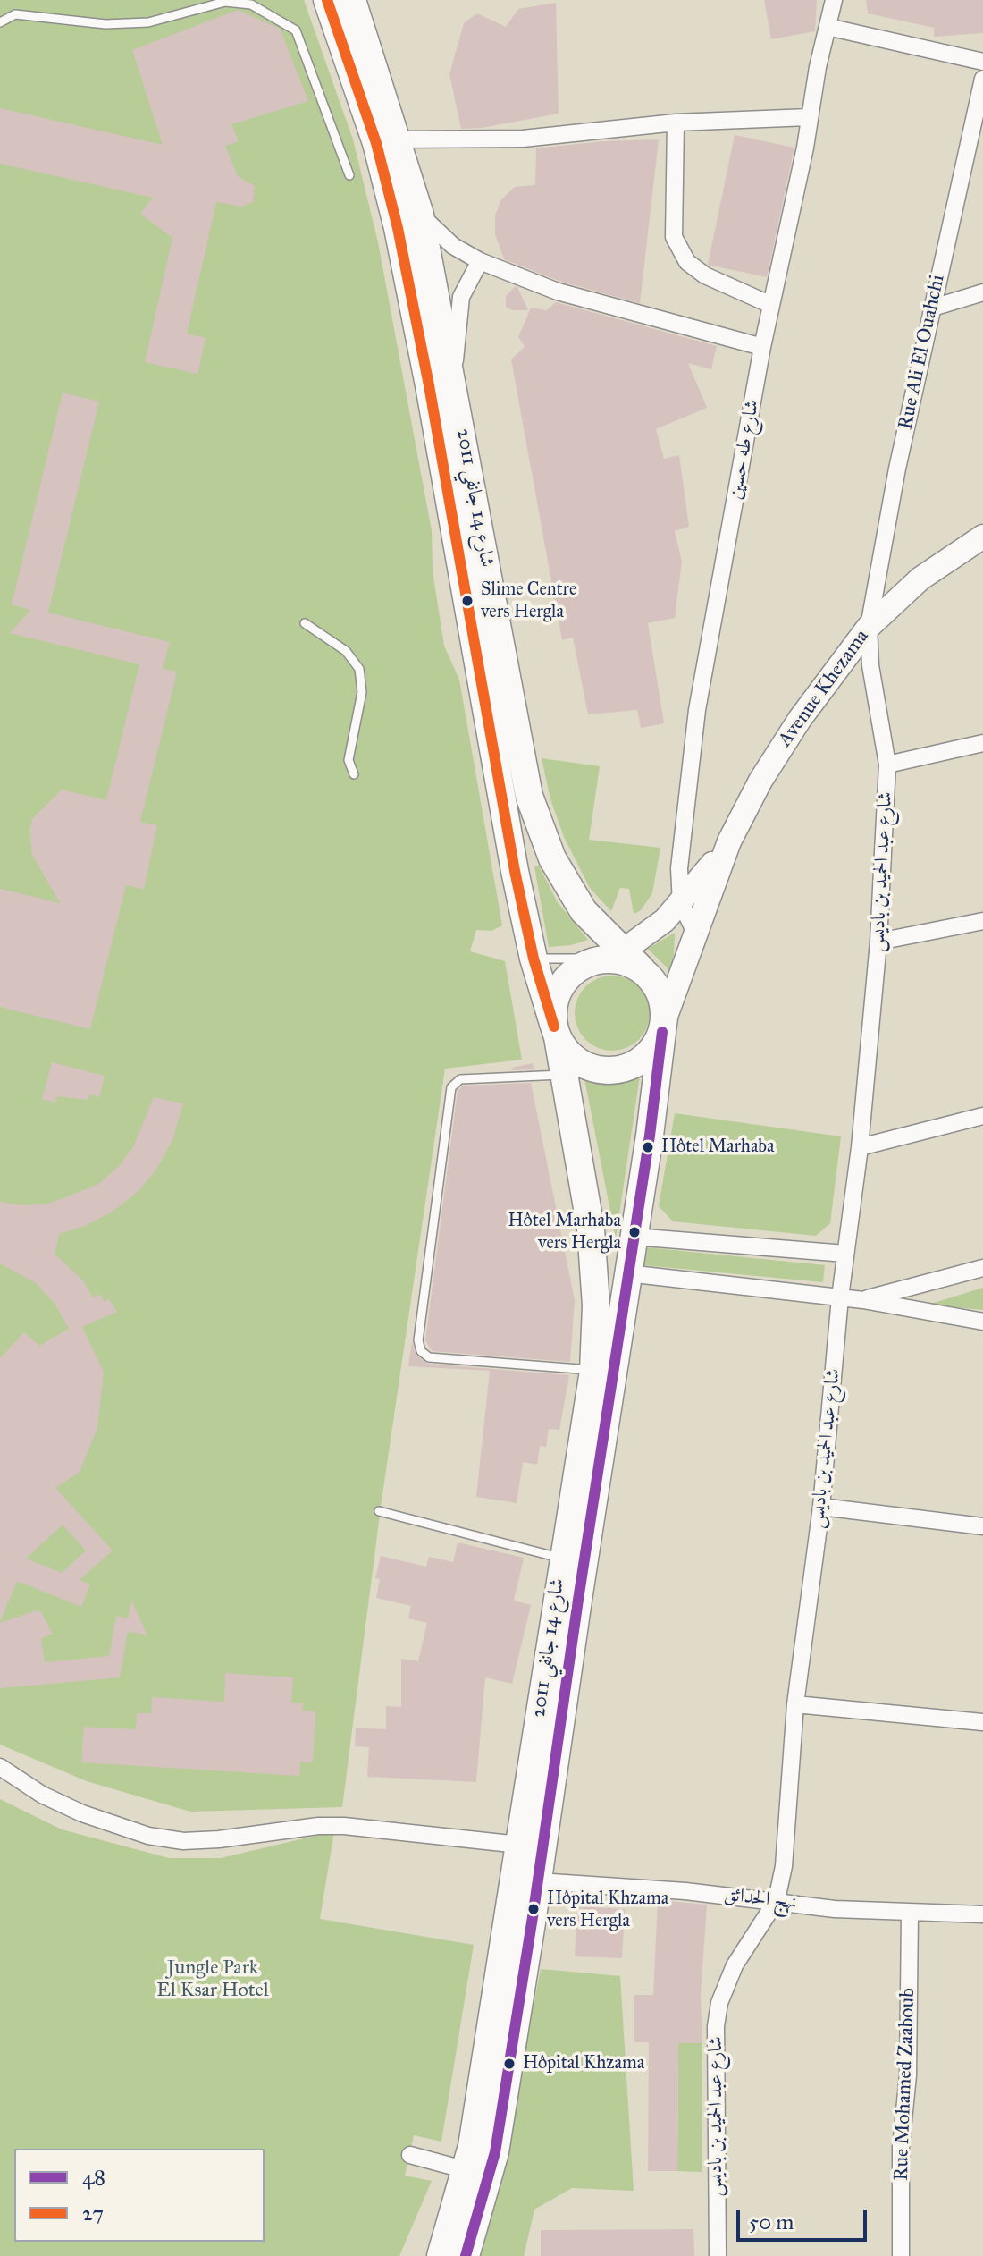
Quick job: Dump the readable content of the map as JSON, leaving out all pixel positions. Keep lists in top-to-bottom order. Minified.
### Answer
{"streets":{"main road":["شارع 14 جانفي 2011","Avenue Khezama"],"street":["Rue Ali El Ouahchi","شارع طه حسين","شارع عبد الحميد بن باديس","نهج الحدائق","Rue Mohamed Zaaboub"]},"crossings":[["Rue Ali El Ouahchi","Avenue Khezama"],["Rue Ali El Ouahchi","شارع عبد الحميد بن باديس"],["شارع طه حسين","Avenue Khezama"],["شارع 14 جانفي 2011","Avenue Khezama"],["شارع 14 جانفي 2011","نهج الحدائق"],["Avenue Khezama","شارع عبد الحميد بن باديس"],["شارع عبد الحميد بن باديس","نهج الحدائق"],["نهج الحدائق","Rue Mohamed Zaaboub"]],"parks":["Jungle Park El Ksar Hotel"],"places":["Slime Centre vers Hergla","Hôtel Marhaba","Hôtel Marhaba vers Hergla","Hôpital Khzama vers Hergla","Hôpital Khzama"],"lines":["transit line 27","transit line 48"],"legend":["48","27"],"scale_bar":"50 m"}
